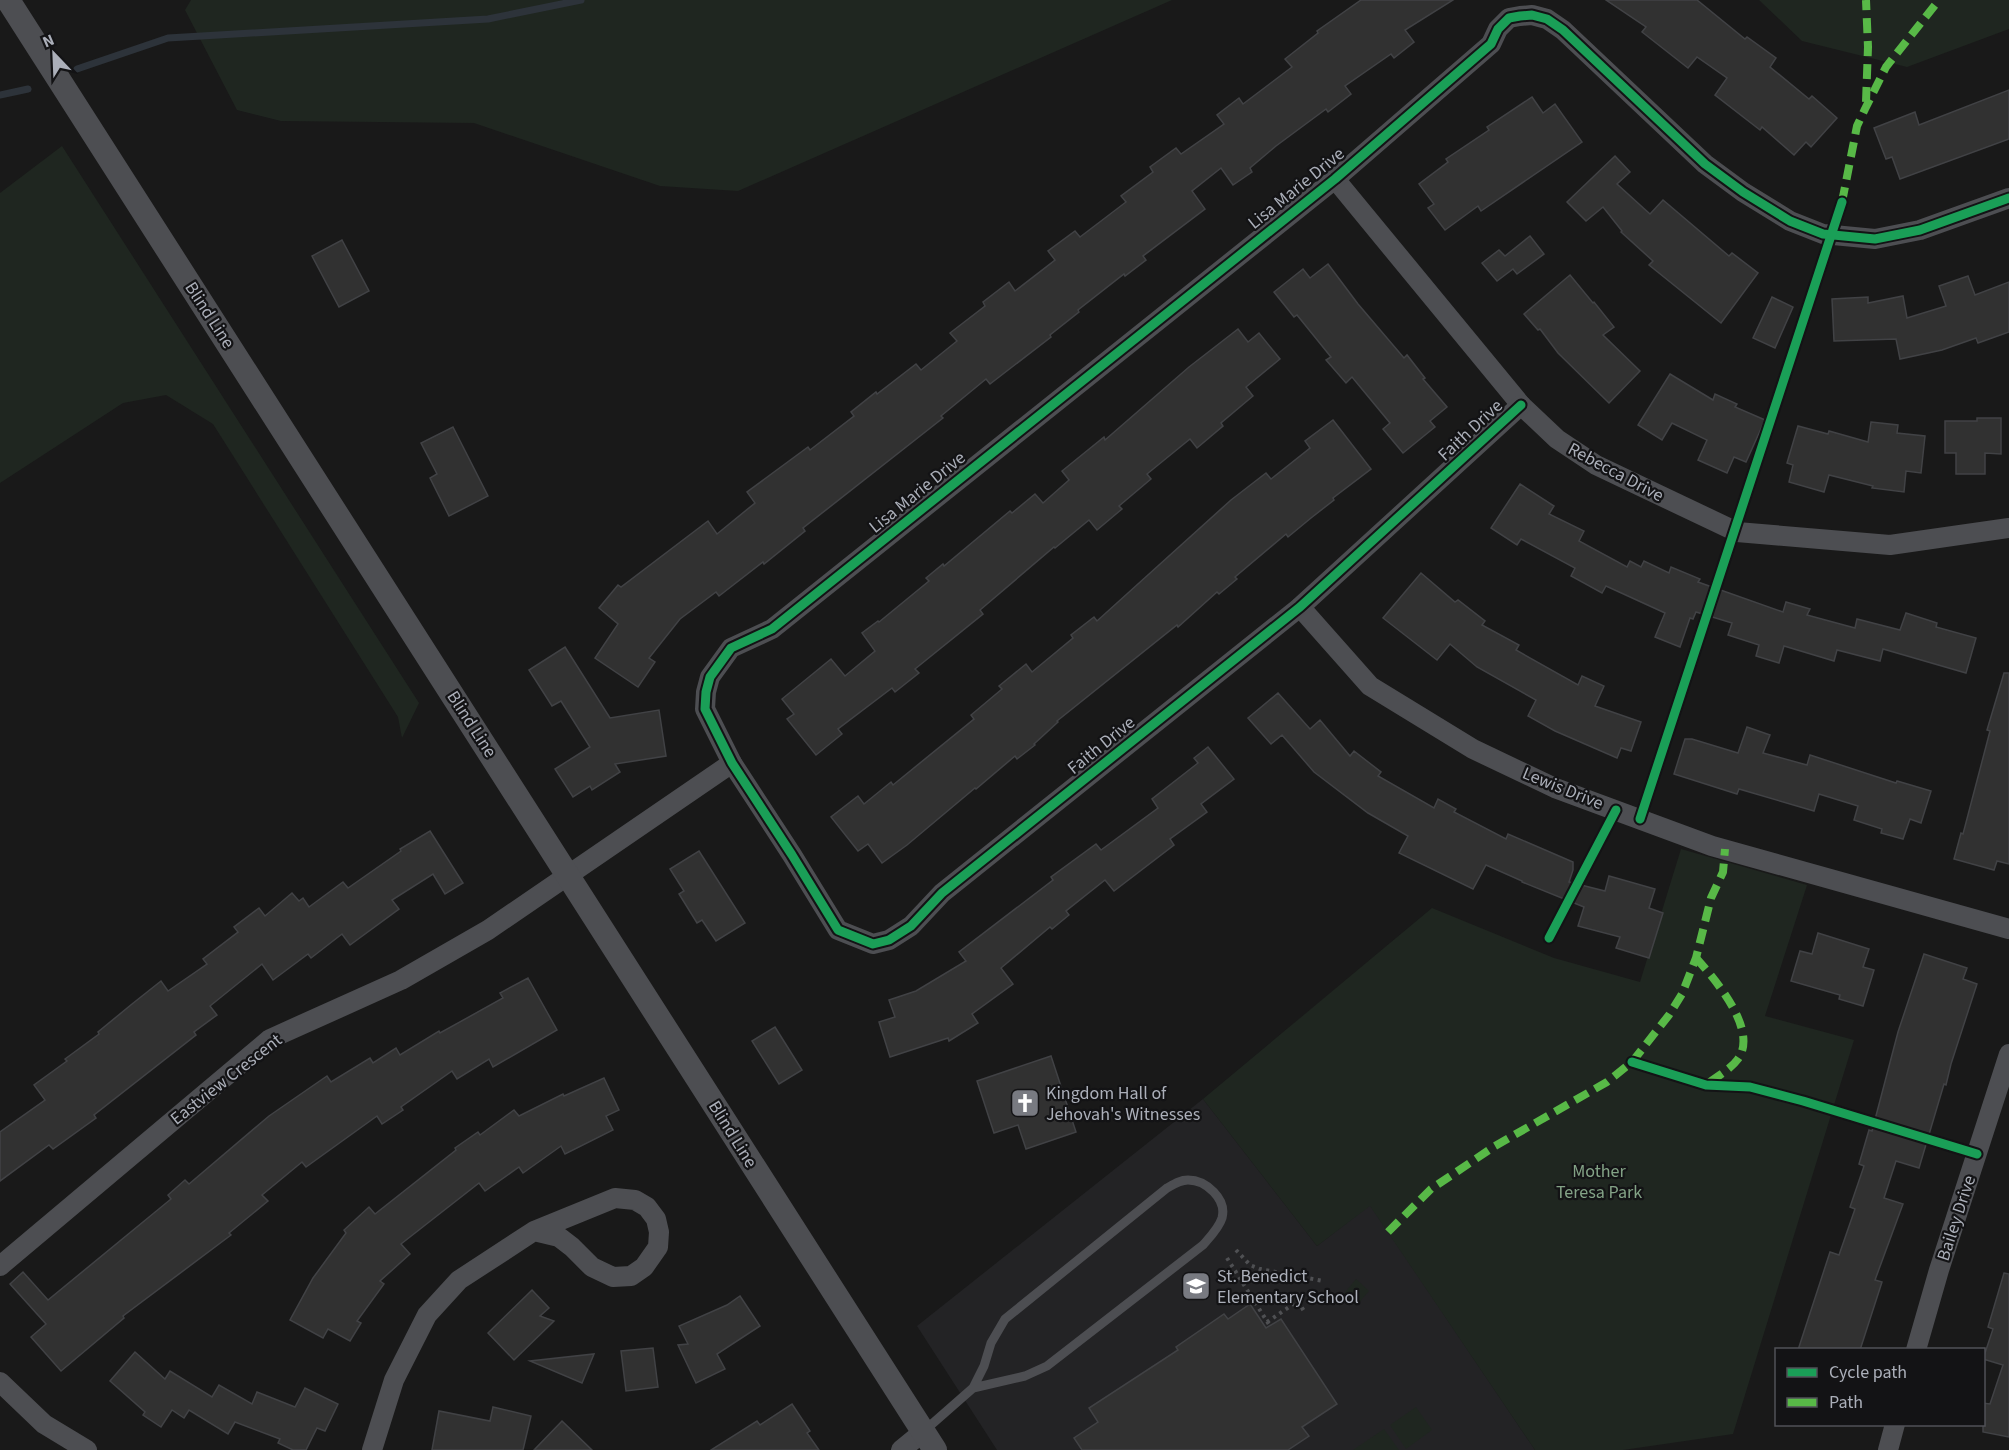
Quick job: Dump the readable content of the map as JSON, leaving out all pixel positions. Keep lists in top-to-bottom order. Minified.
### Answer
{"streets":{"street":["Lisa Marie Drive","Blind Line","Faith Drive","Rebecca Drive","Lewis Drive","Eastview Crescent","Bailey Drive"]},"crossings":[["Lisa Marie Drive","Faith Drive"],["Lisa Marie Drive","Rebecca Drive"],["Blind Line","Eastview Crescent"],["Faith Drive","Rebecca Drive"],["Faith Drive","Lewis Drive"]],"parks":["Mother Teresa Park"],"places":{"church":["Kingdom Hall of Jehovah's Witnesses"],"school or university":["St. Benedict Elementary School"]},"legend":["Cycle path","Path"],"north":"top left"}
